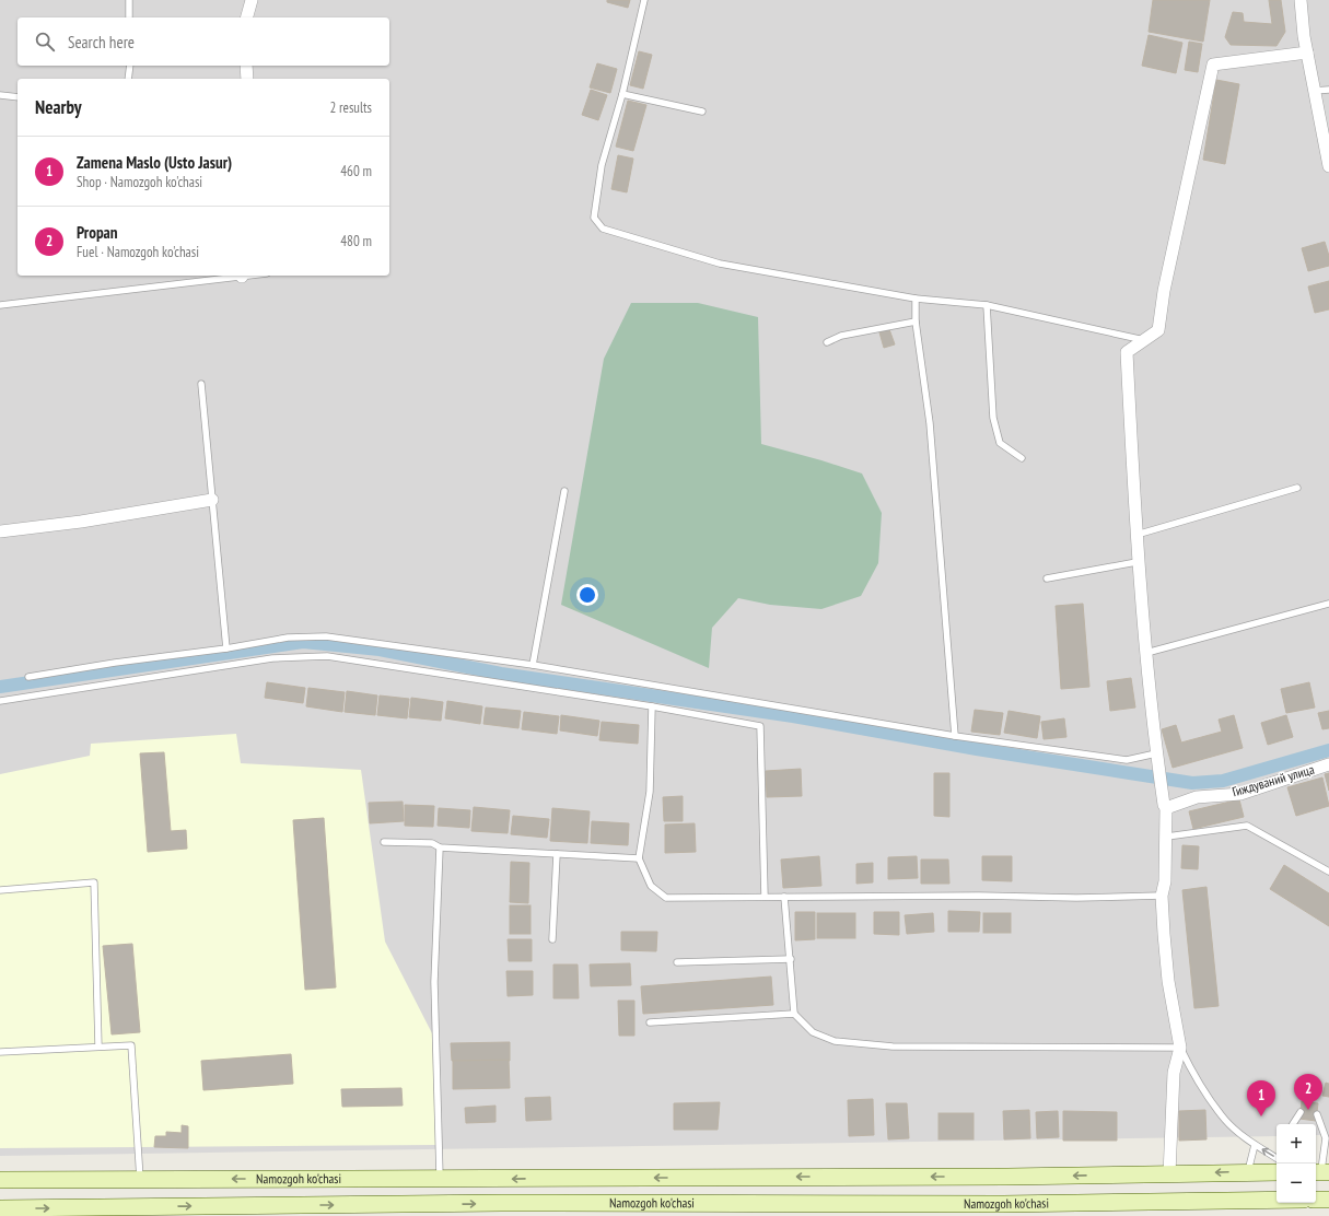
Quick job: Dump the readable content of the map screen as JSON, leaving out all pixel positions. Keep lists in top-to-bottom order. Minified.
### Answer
{"streets":{"main road":["Namozgoh ko'chasi"],"street":["Гиждуваний улица"]},"page":{"search":"Search here","heading":["Nearby","2 results"],"list":[{"mark":"1","name":"Zamena Maslo (Usto Jasur)","note":"Shop · Namozgoh ko'chasi","value":"460 m"},{"mark":"2","name":"Propan","note":"Fuel · Namozgoh ko'chasi","value":"480 m"}],"pins":["2","1"],"map_buttons":["+","−"]}}
